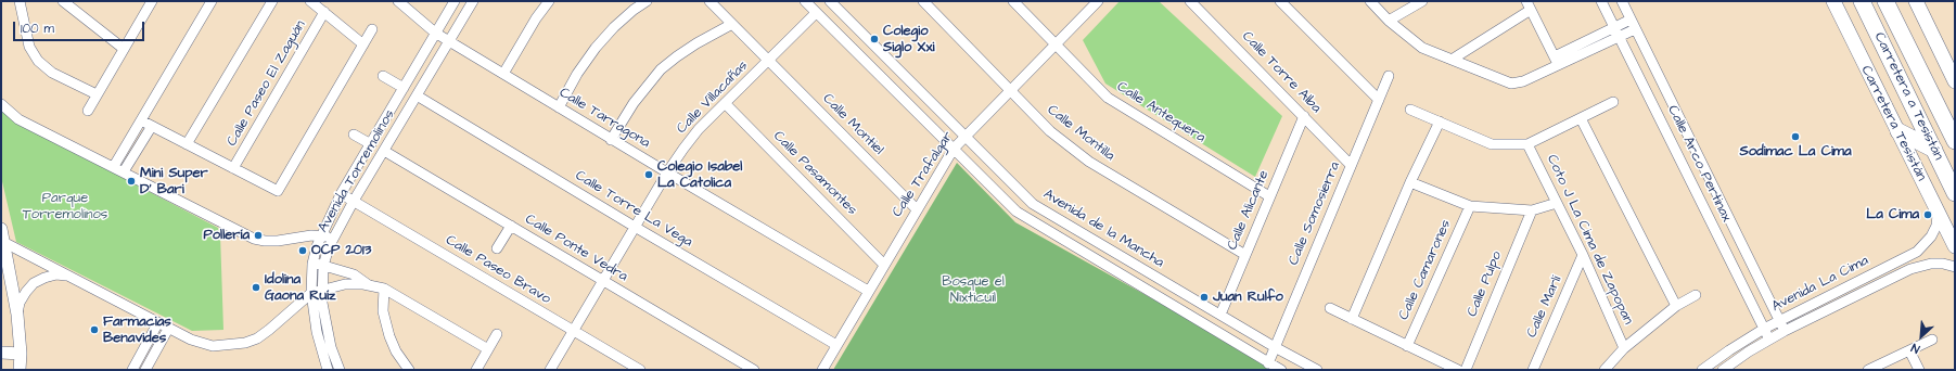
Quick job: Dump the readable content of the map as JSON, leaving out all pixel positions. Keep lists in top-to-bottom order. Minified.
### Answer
{"streets":{"main road":["Carretera a Tesistán","Carretera Tesistán"],"street":["Calle Torre Alba","Calle Paseo El Zaguán","Calle Villacañas","Calle Antequera","Calle Tarragona","Calle Montiel","Calle Montilla","Calle Arco Pertinax","Avenida Torremolinos","Calle Pasamontes","Calle Trafalgar","Calle Torre La Vega","Calle Alicante","Calle Somosierra","Avenida de la Mancha","Coto J La Cima de Zapopan","Calle Ponte Vedra","Calle Paseo Bravo","Calle Camarones","Calle Pulpo","Avenida La Cima","Calle Marlí"]},"crossings":[["Calle Torre Alba","Calle Alicante"],["Calle Torre Alba","Calle Somosierra"],["Calle Villacañas","Calle Tarragona"],["Calle Villacañas","Calle Montiel"],["Calle Villacañas","Calle Pasamontes"],["Calle Villacañas","Calle Torre La Vega"],["Calle Villacañas","Calle Ponte Vedra"],["Calle Villacañas","Calle Paseo Bravo"],["Calle Antequera","Calle Trafalgar"],["Calle Antequera","Calle Alicante"],["Calle Tarragona","Avenida Torremolinos"],["Calle Tarragona","Calle Trafalgar"],["Carretera Tesistán","Avenida La Cima"],["Calle Montiel","Calle Trafalgar"],["Calle Montilla","Calle Trafalgar"],["Calle Montilla","Calle Alicante"],["Calle Arco Pertinax","Avenida La Cima"],["Avenida Torremolinos","Calle Torre La Vega"],["Avenida Torremolinos","Calle Ponte Vedra"],["Avenida Torremolinos","Calle Paseo Bravo"],["Calle Pasamontes","Calle Trafalgar"],["Calle Trafalgar","Calle Torre La Vega"],["Calle Trafalgar","Avenida de la Mancha"],["Calle Alicante","Avenida de la Mancha"],["Calle Somosierra","Avenida de la Mancha"],["Coto J La Cima de Zapopan","Calle Marlí"]],"parks":["Parque Torremolinos","Bosque el Nixticuil"],"places":["Colegio Siglo Xxi","Sodimac La Cima","Colegio Isabel La Catolica","Mini Super D' Bari","La Cima","Pollería","OCP 2013","Idolina Gaona Ruíz","Juan Rulfo","Farmacias Benavides"],"scale_bar":"100 m","north":"bottom left"}
